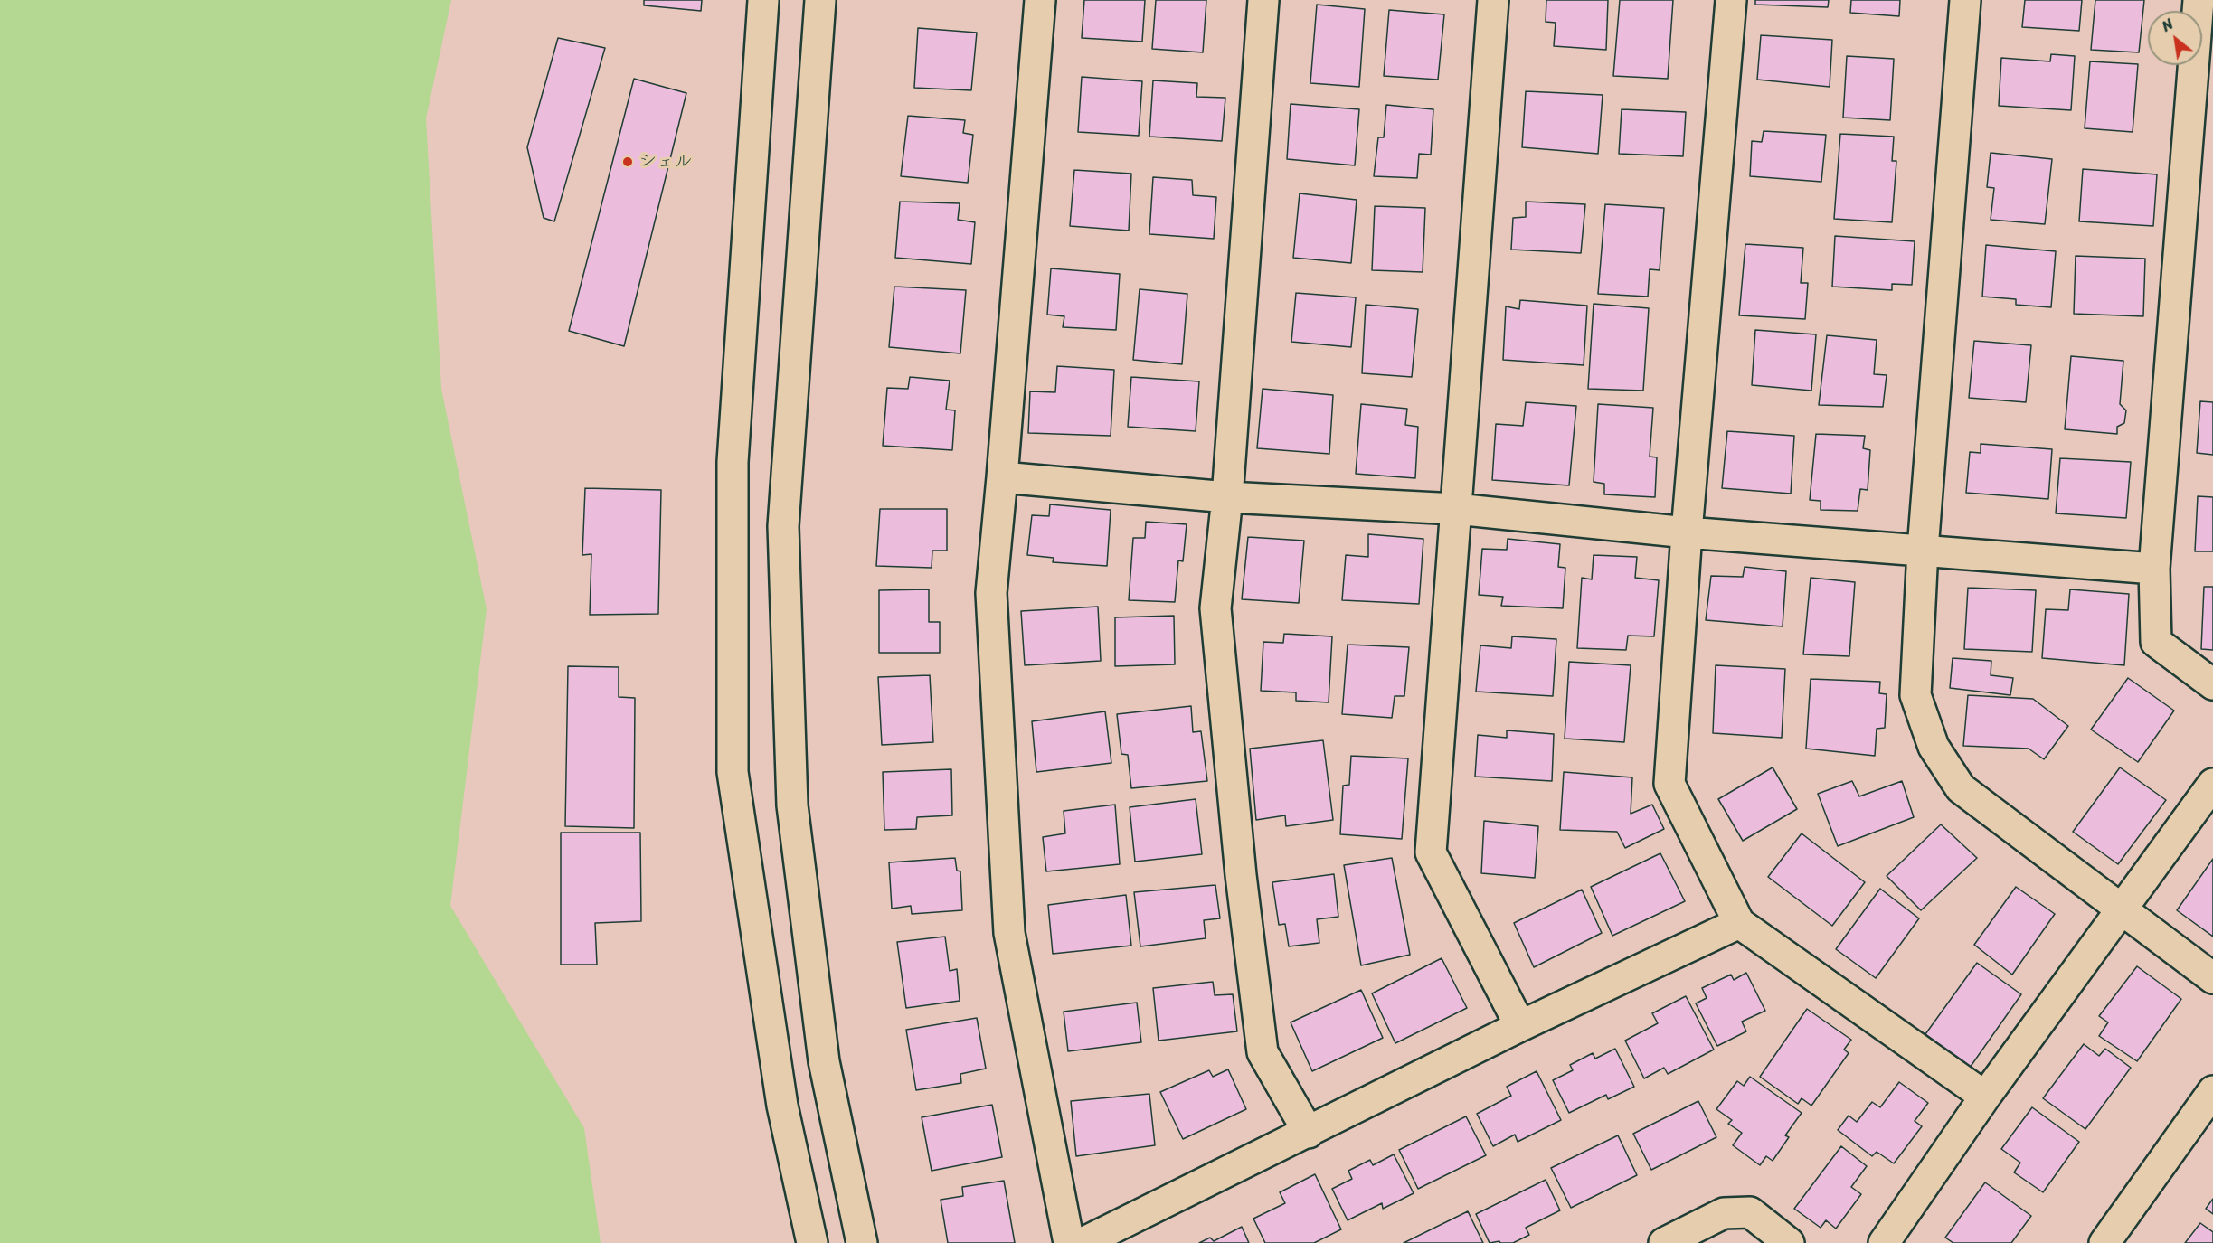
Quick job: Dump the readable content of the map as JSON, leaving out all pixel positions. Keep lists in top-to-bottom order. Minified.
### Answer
{"places":["シェル"],"north":"top left"}
